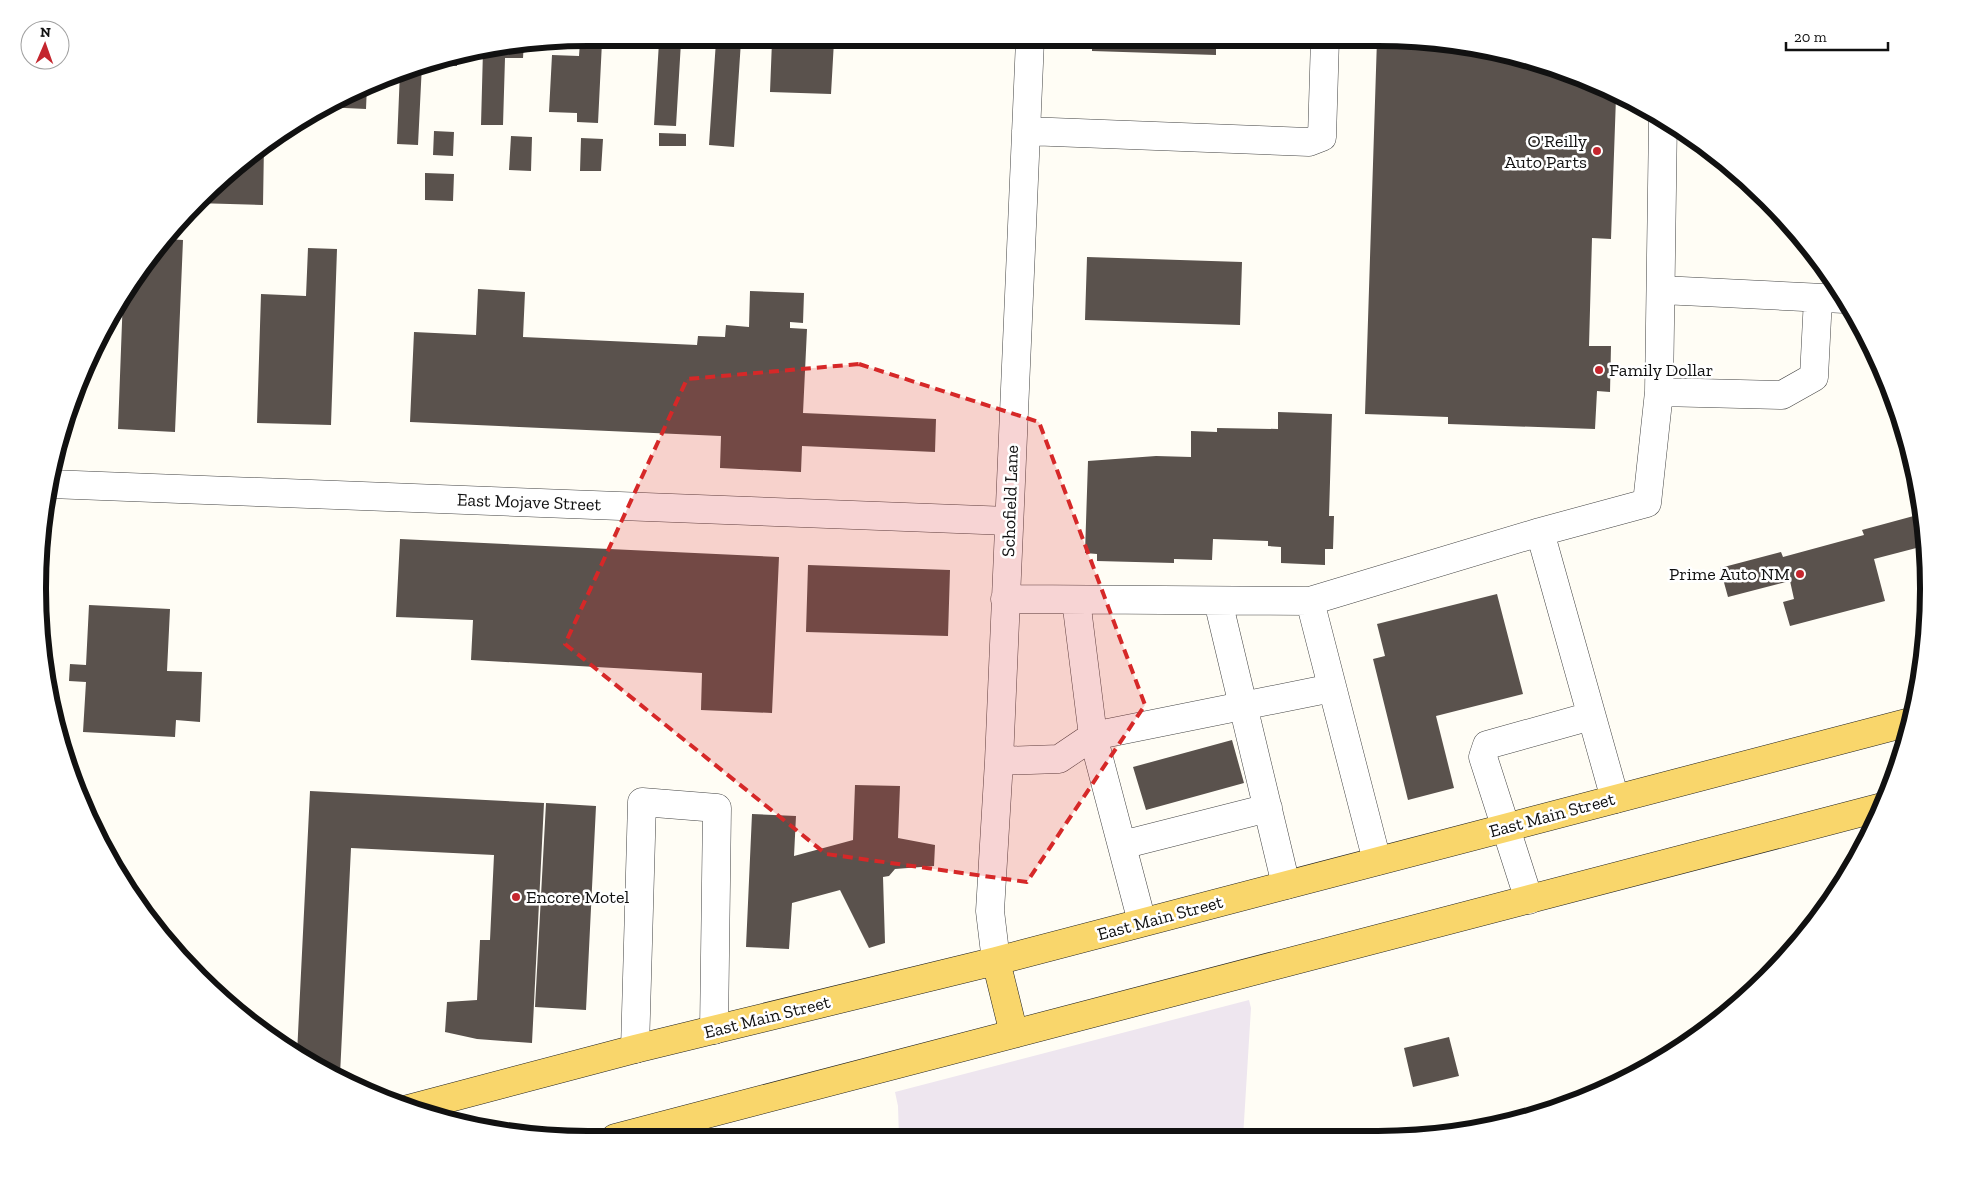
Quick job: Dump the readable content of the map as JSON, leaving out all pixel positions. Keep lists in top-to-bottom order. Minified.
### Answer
{"streets":{"main road":["East Main Street"],"street":["Schofield Lane","East Mojave Street"]},"crossings":[["Schofield Lane","East Mojave Street"],["Schofield Lane","East Main Street"]],"places":["O'Reilly Auto Parts","Family Dollar","Prime Auto NM","Encore Motel"],"scale_bar":"20 m","north":"top"}
